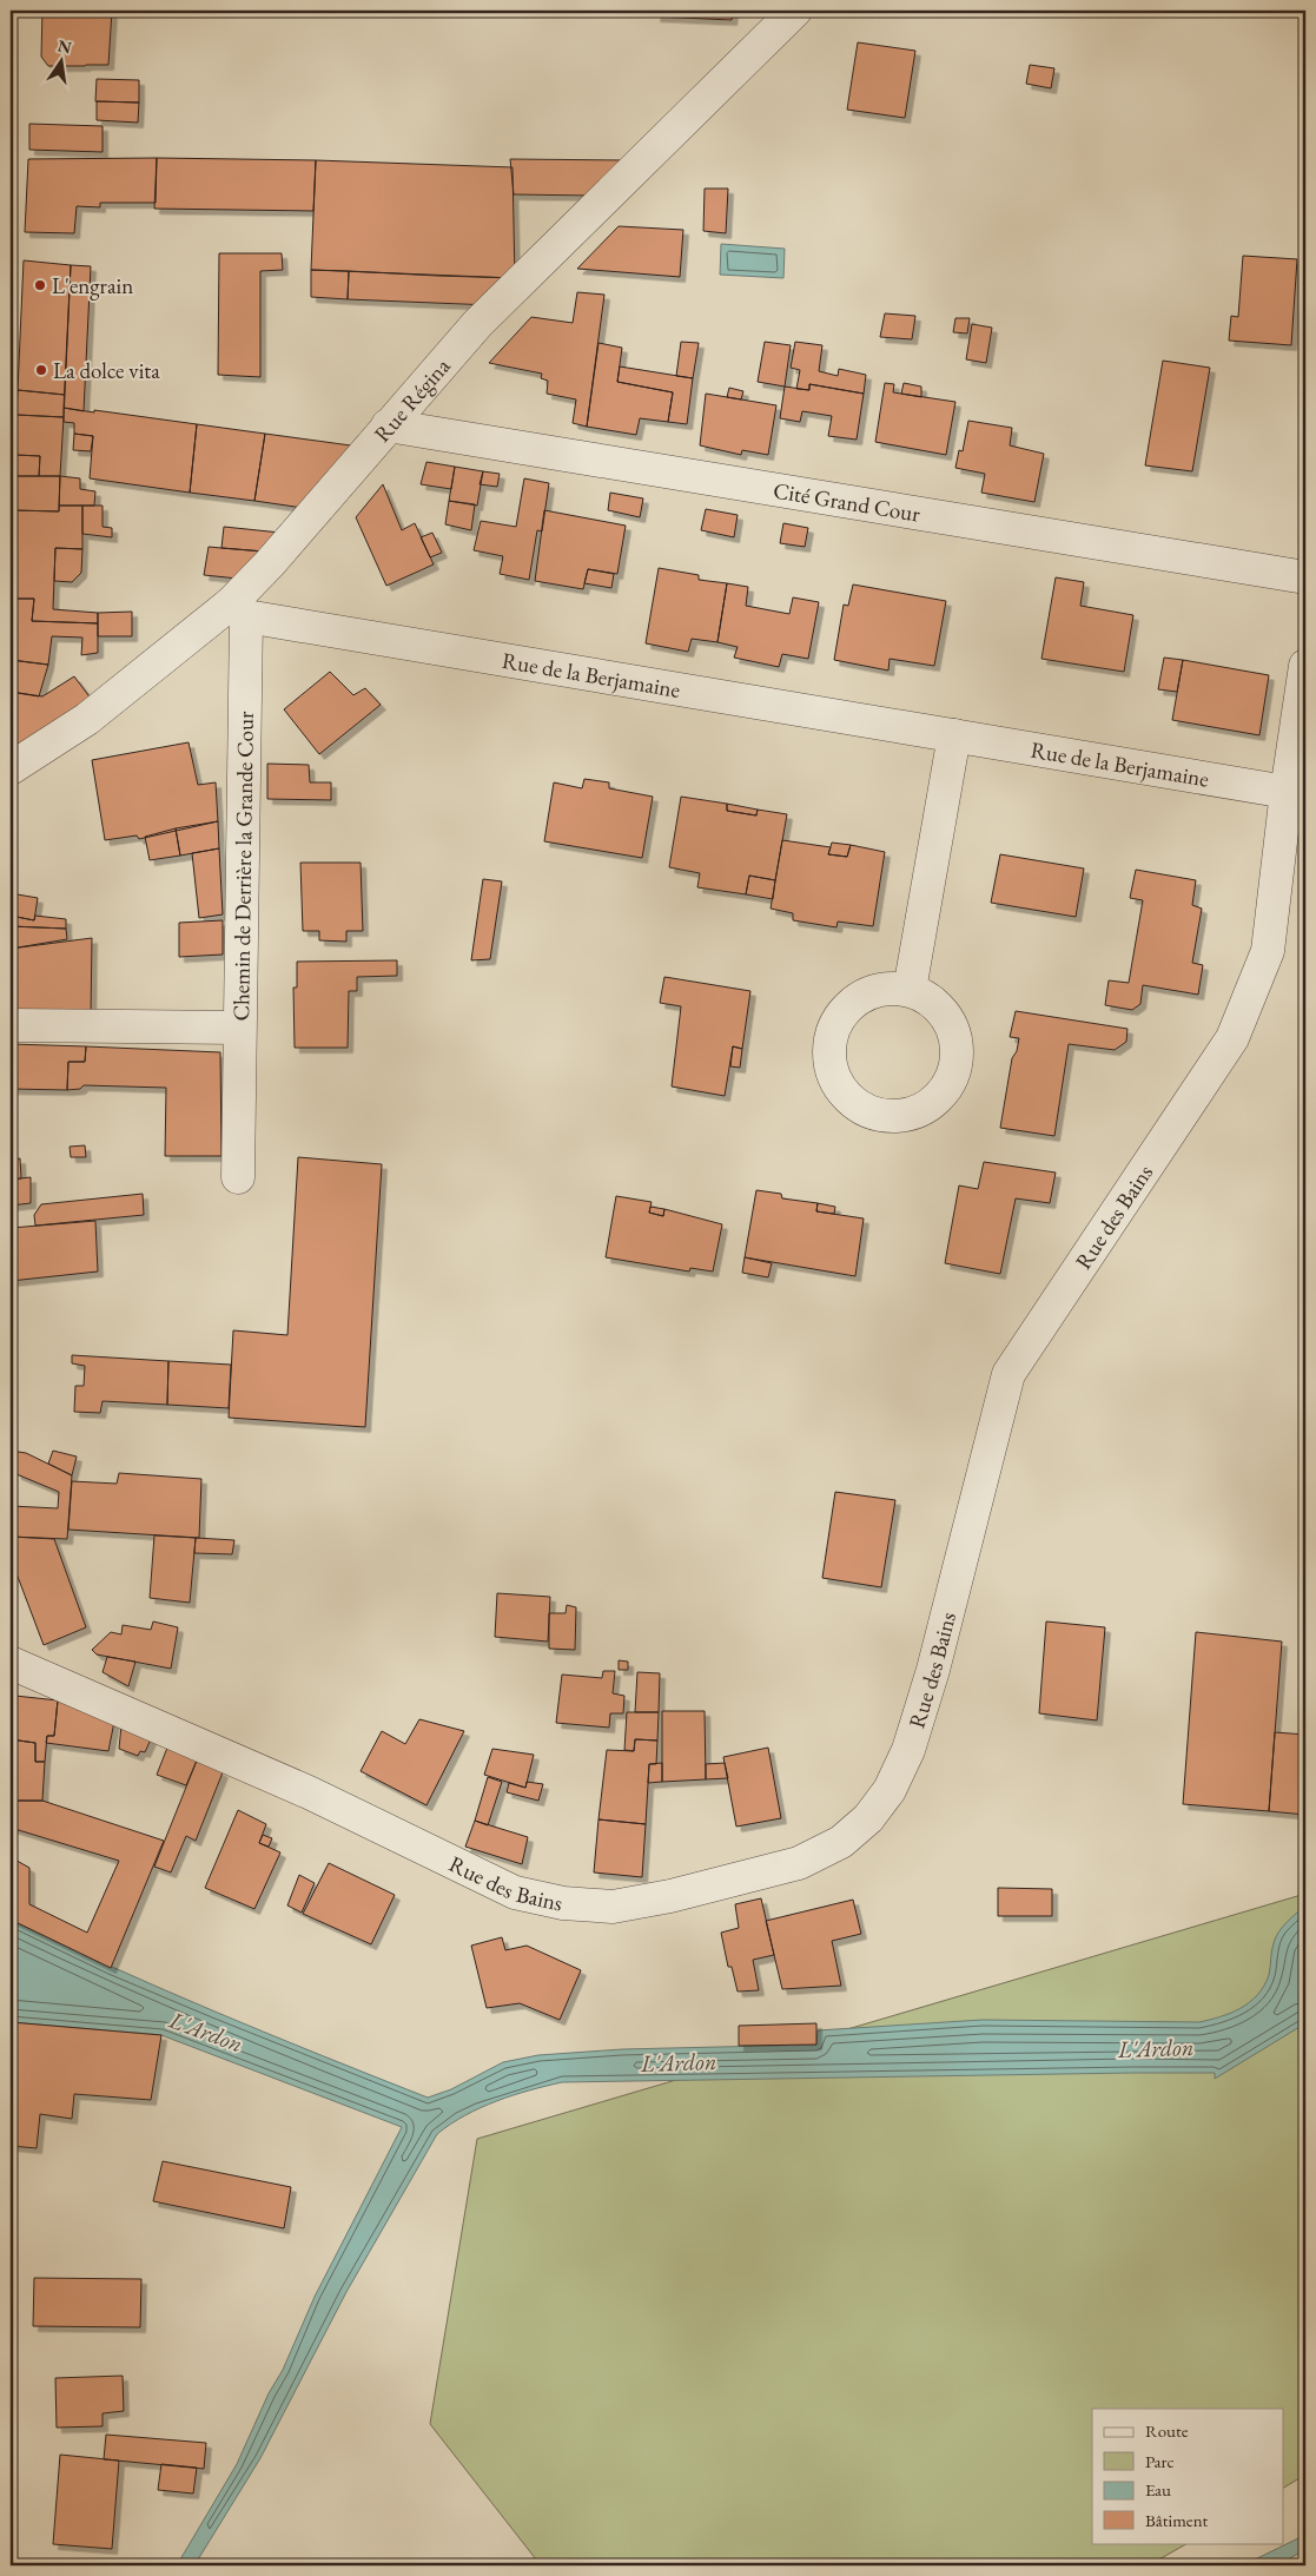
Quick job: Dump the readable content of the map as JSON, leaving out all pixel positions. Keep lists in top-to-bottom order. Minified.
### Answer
{"streets":{"street":["Rue Régina","Cité Grand Cour","Rue de la Berjamaine","Chemin de Derrière la Grande Cour","Rue des Bains"]},"crossings":[["Rue Régina","Cité Grand Cour"],["Rue Régina","Rue de la Berjamaine"],["Rue Régina","Chemin de Derrière la Grande Cour"],["Rue de la Berjamaine","Chemin de Derrière la Grande Cour"],["Rue de la Berjamaine","Rue des Bains"]],"water":["L'Ardon"],"places":["L'engrain","La dolce vita"],"legend":["Route","Parc","Eau","Bâtiment"],"north":"top"}
